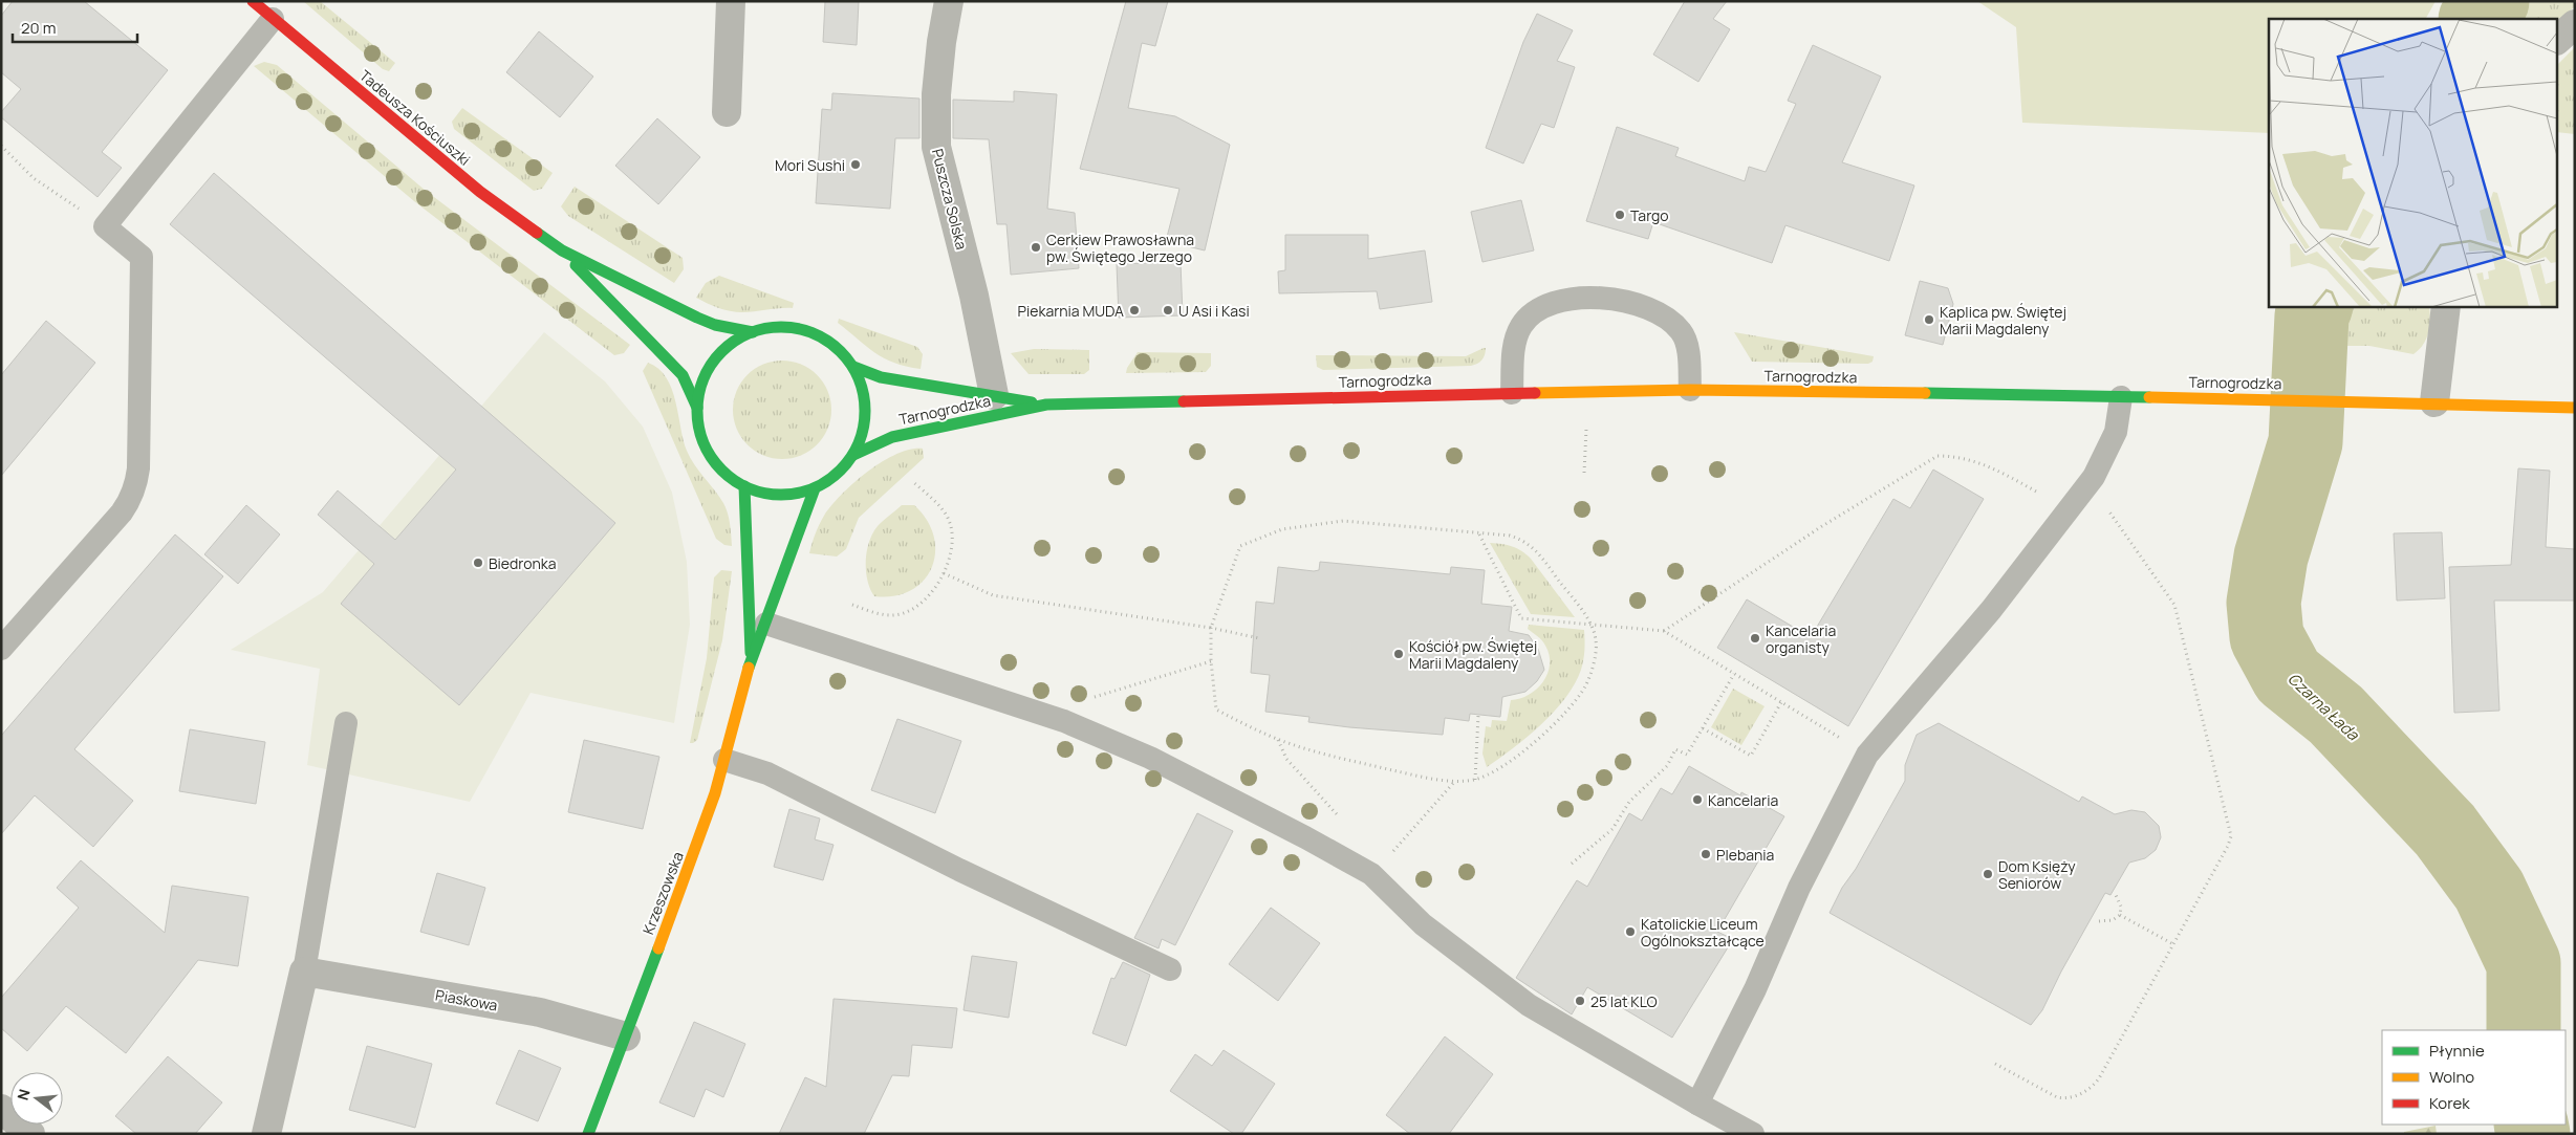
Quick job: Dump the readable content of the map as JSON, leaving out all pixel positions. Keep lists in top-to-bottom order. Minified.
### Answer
{"streets":{"street":["Tadeusza Kościuszki","Puszcza Solska","Tarnogrodzka","Krzeszowska","Piaskowa"]},"crossings":[["Tadeusza Kościuszki","Tarnogrodzka"],["Tadeusza Kościuszki","Krzeszowska"],["Puszcza Solska","Tarnogrodzka"],["Tarnogrodzka","Krzeszowska"],["Krzeszowska","Piaskowa"]],"water":["Czarna Łada"],"places":["Mori Sushi","Targo","Cerkiew Prawosławna pw. Świętego Jerzego","Piekarnia MUDA","U Asi i Kasi","Kaplica pw. Świętej Marii Magdaleny","Biedronka","Kancelaria organisty","Kościół pw. Świętej Marii Magdaleny","Kancelaria","Plebania","Dom Księży Seniorów","Katolickie Liceum Ogólnokształcące","25 lat KLO"],"legend":["Płynnie","Wolno","Korek"],"scale_bar":"20 m","north":"left"}
